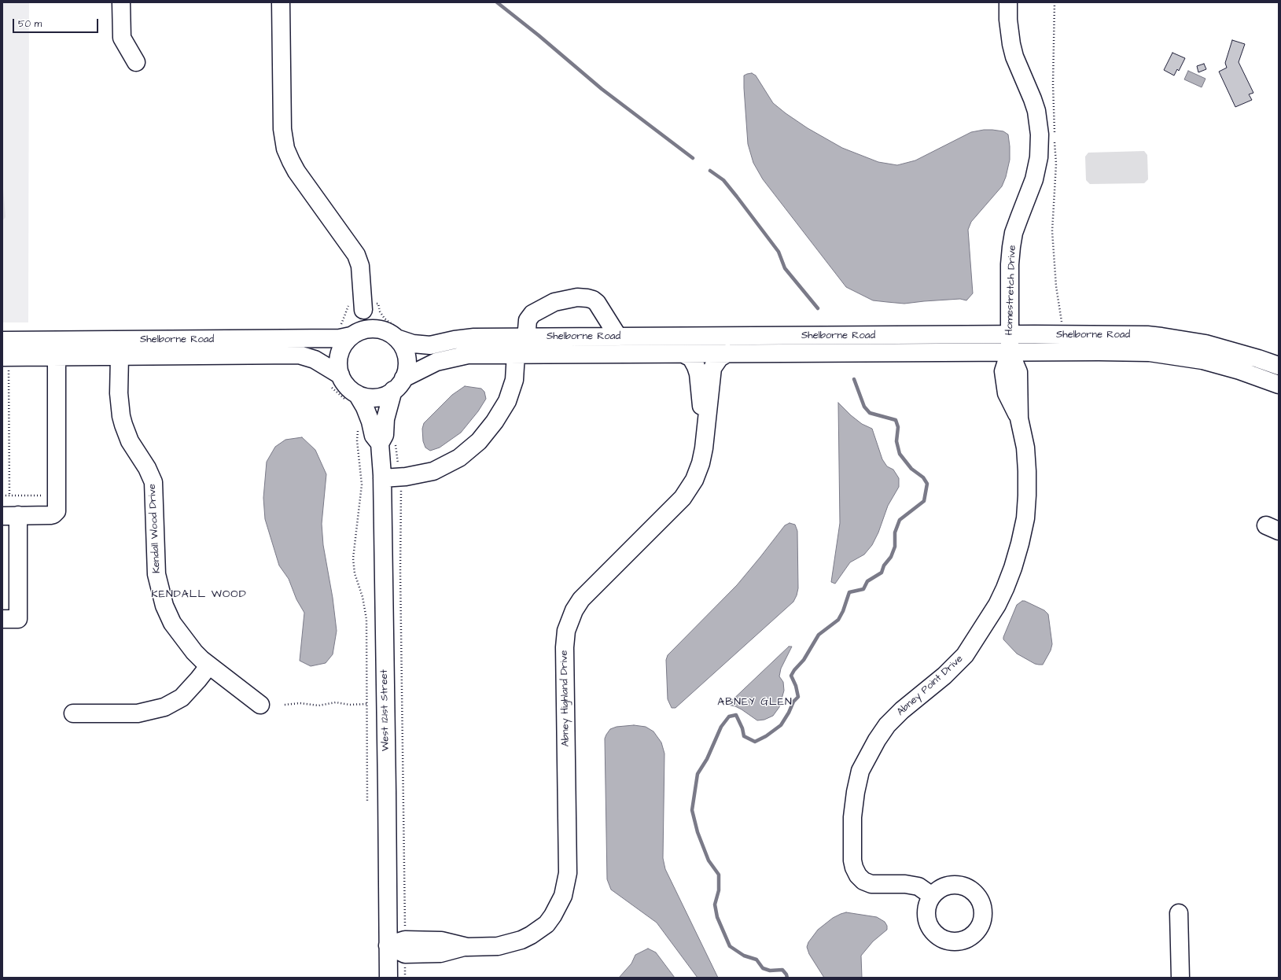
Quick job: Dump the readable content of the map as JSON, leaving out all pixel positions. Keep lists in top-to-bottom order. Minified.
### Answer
{"streets":{"street":["Homestretch Drive","Shelborne Road","Kendall Wood Drive","Abney Point Drive","Abney Highland Drive","West 121st Street"]},"crossings":[["Homestretch Drive","Shelborne Road"],["Homestretch Drive","Abney Point Drive"],["Shelborne Road","Kendall Wood Drive"],["Shelborne Road","Abney Point Drive"],["Shelborne Road","Abney Highland Drive"],["Shelborne Road","West 121st Street"],["Abney Highland Drive","West 121st Street"]],"districts":["KENDALL WOOD","ABNEY GLEN"],"scale_bar":"50 m"}
